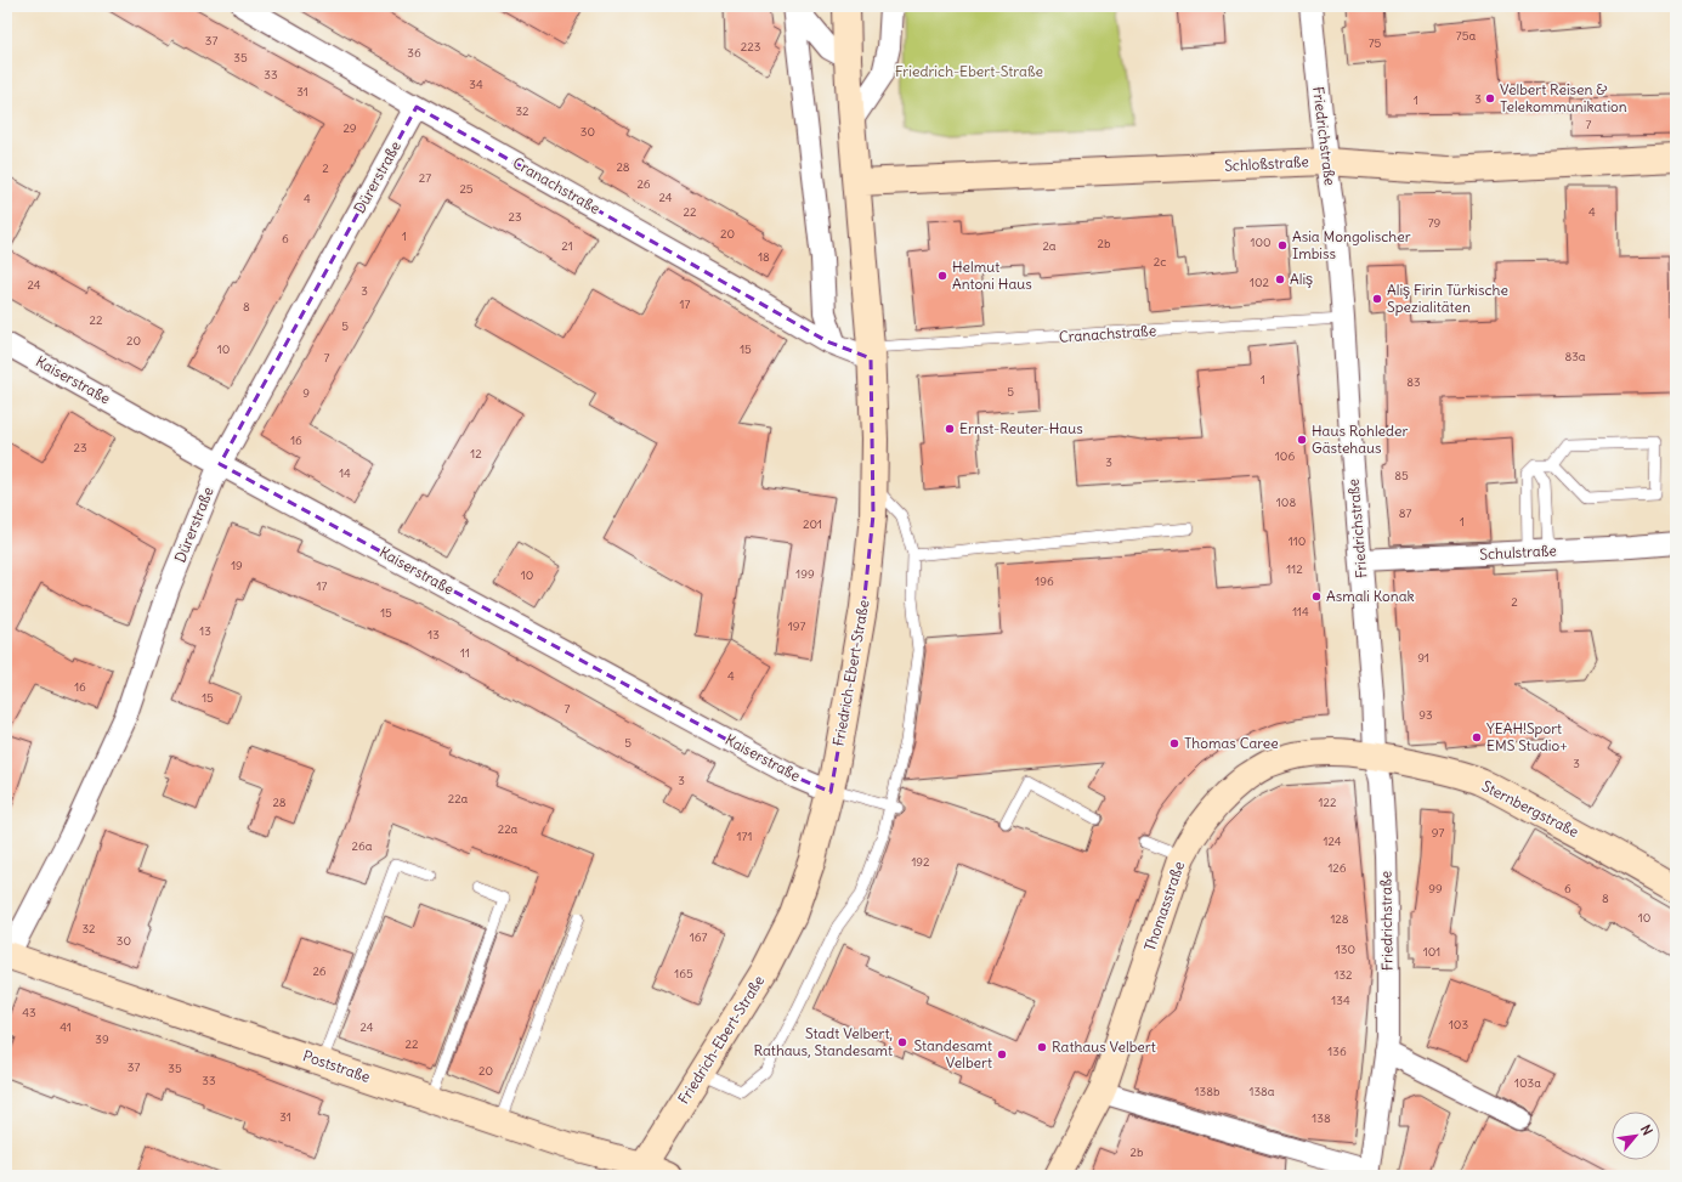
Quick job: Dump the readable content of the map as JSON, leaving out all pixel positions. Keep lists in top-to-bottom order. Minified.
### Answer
{"streets":{"main road":["Schloßstraße","Friedrich-Ebert-Straße","Sternbergstraße","Thomasstraße","Poststraße"],"street":["Friedrichstraße","Dürerstraße","Cranachstraße","Kaiserstraße","Schulstraße"]},"crossings":[["Friedrichstraße","Schloßstraße"],["Friedrichstraße","Cranachstraße"],["Friedrichstraße","Schulstraße"],["Friedrichstraße","Sternbergstraße"],["Friedrichstraße","Thomasstraße"],["Schloßstraße","Friedrich-Ebert-Straße"],["Dürerstraße","Cranachstraße"],["Dürerstraße","Kaiserstraße"],["Dürerstraße","Poststraße"],["Cranachstraße","Friedrich-Ebert-Straße"],["Kaiserstraße","Friedrich-Ebert-Straße"],["Friedrich-Ebert-Straße","Poststraße"],["Sternbergstraße","Thomasstraße"]],"parks":["Friedrich-Ebert-Straße"],"places":["Velbert Reisen & Telekommunikation","Asia Mongolischer Imbiss","Helmut Antoni Haus","Aliş","Aliş Firin Türkische Spezialitäten","Ernst-Reuter-Haus","Haus Rohleder Gästehaus","Asmali Konak","YEAH!Sport EMS Studio+","Thomas Caree","Stadt Velbert, Rathaus, Standesamt","Rathaus Velbert","Standesamt Velbert"],"house_numbers":["75a","37","75","223","36","35","33","34","31","3","1","32","7","29","30","28","2","27","26","25","24","4","22","4","23","79","20","1","6","100","2b","21","2a","18","2c","102","24","3","17","8","22","5","20","10","15","83a","7","1","83","5","9","16","23","12","106","3","14","85","108","87","1","201","110","19","112","199","10","196","17","2","114","15","197","13","13","11","91","4","16","15","7","93","5","3","3","22a","28","122","22a","97","171","124","26a","192","126","99","6","8","10","128","32","167","30","130","101","26","165","132","134","43","103","41","24","39","22","136","37","35","20","33","103a","138b","138a","31","138","2b"],"north":"top right"}
